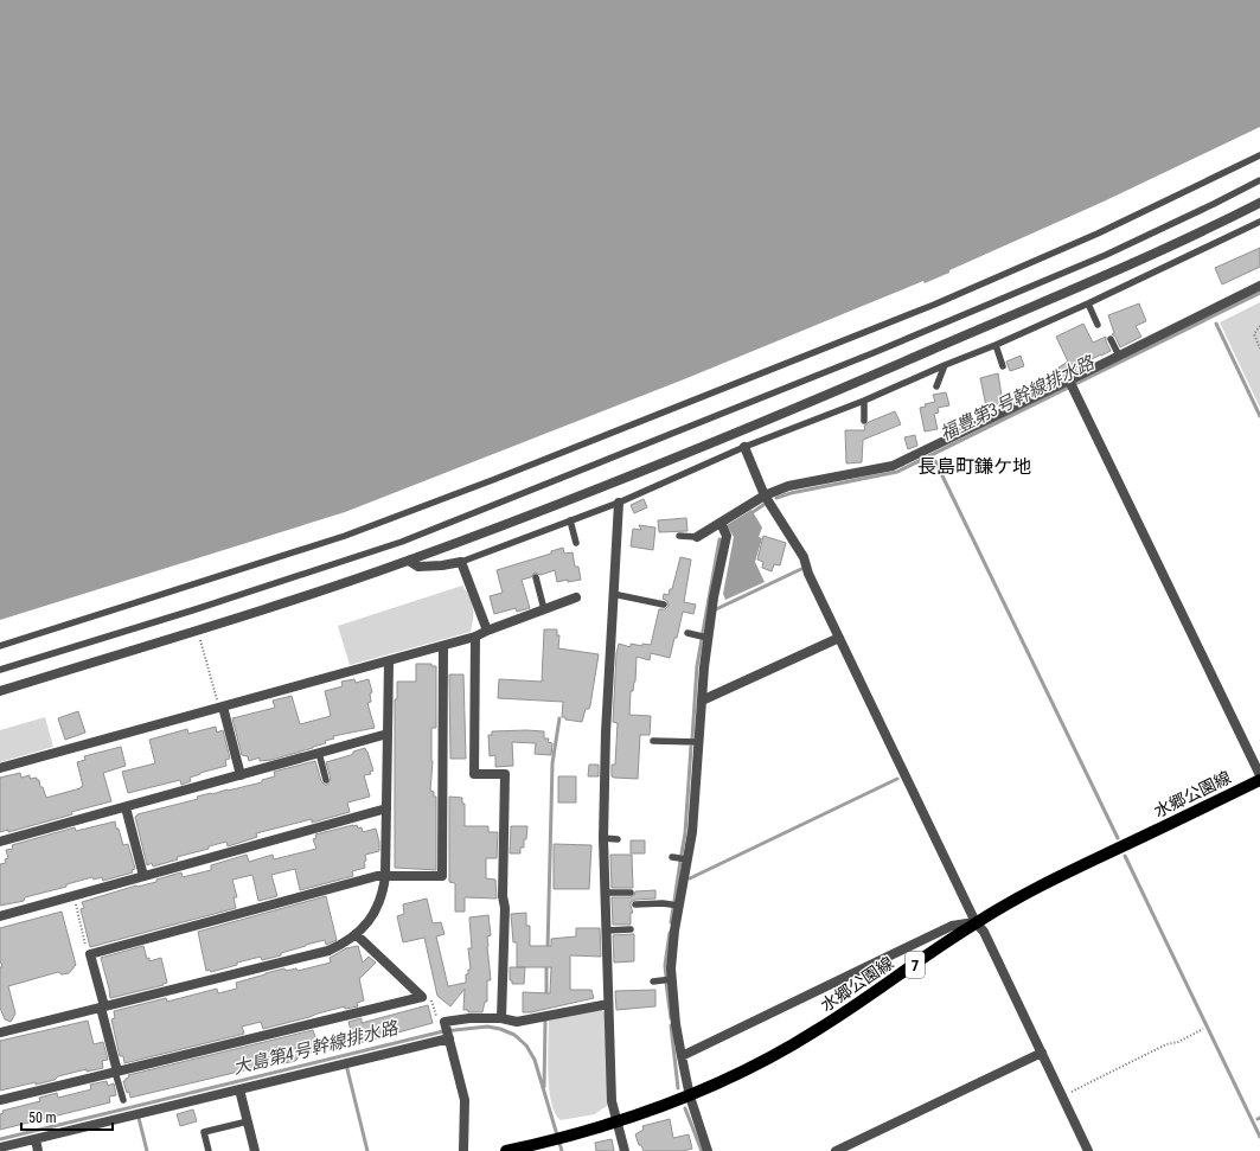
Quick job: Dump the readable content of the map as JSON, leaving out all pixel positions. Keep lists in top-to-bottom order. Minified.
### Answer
{"streets":{"main road":["水郷公園線","7"]},"districts":["長島町鎌ケ地"],"water":["福豊第3号幹線排水路","大島第4号幹線排水路"],"scale_bar":"50 m"}
